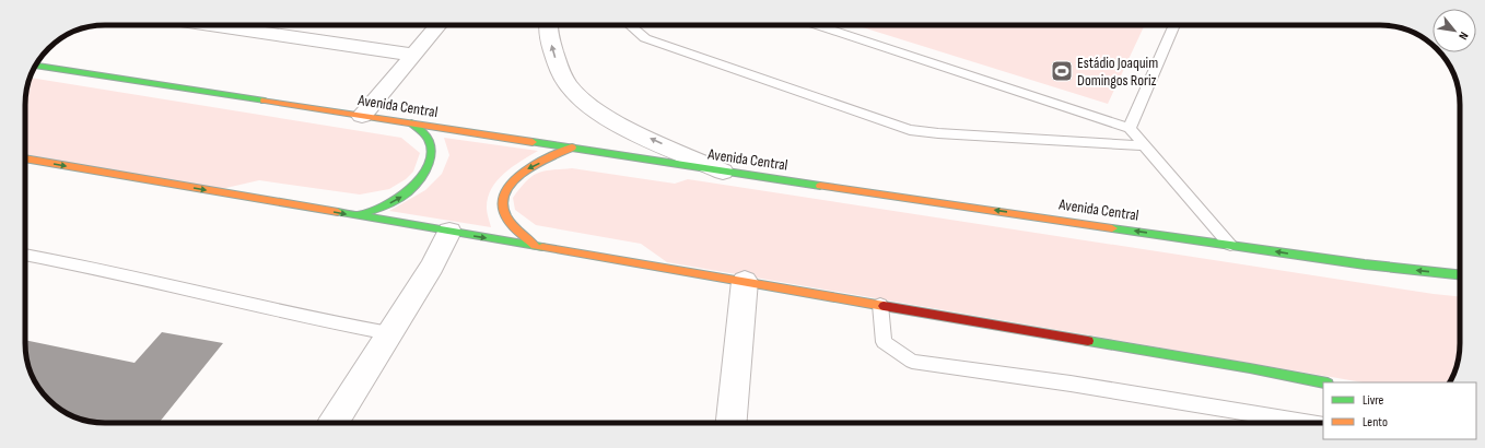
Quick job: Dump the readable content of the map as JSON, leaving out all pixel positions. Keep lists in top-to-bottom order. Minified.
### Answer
{"streets":{"main road":["Avenida Central"]},"one_way":["Avenida Central"],"places":{"sports":["Estádio Joaquim Domingos Roriz"]},"legend":["Livre","Lento"],"north":"bottom right"}
